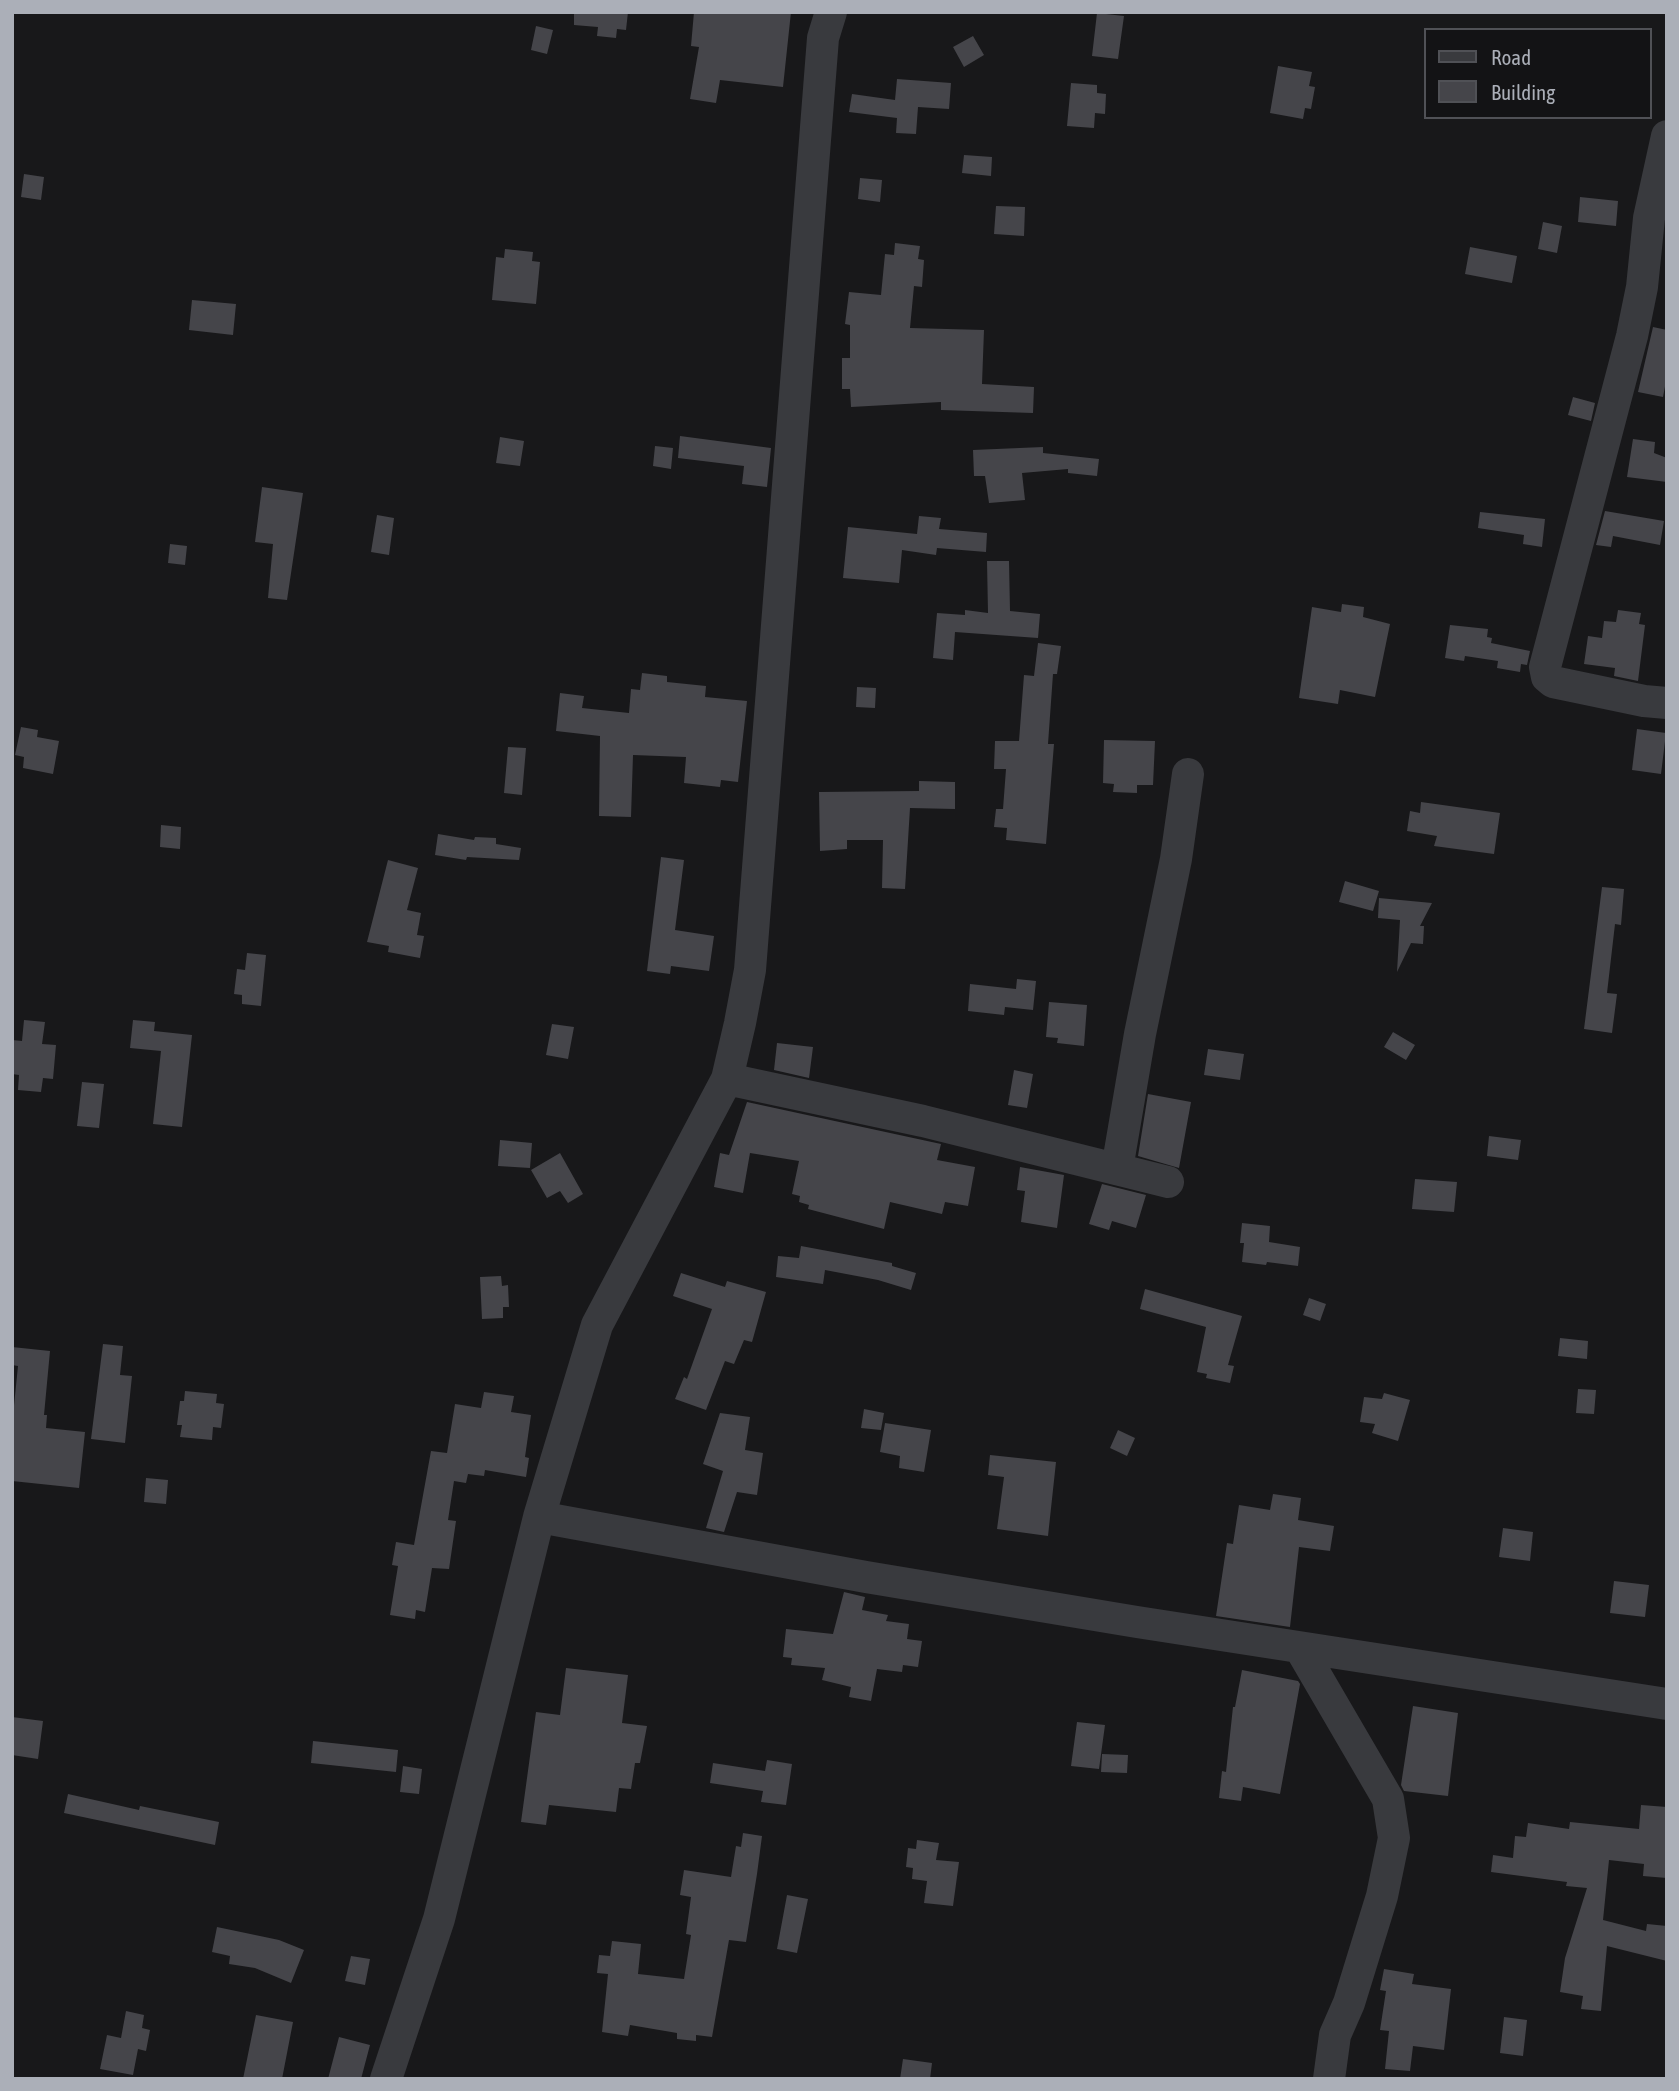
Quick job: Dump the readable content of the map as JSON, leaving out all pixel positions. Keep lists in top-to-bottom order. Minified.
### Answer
{"legend":["Road","Building"]}
